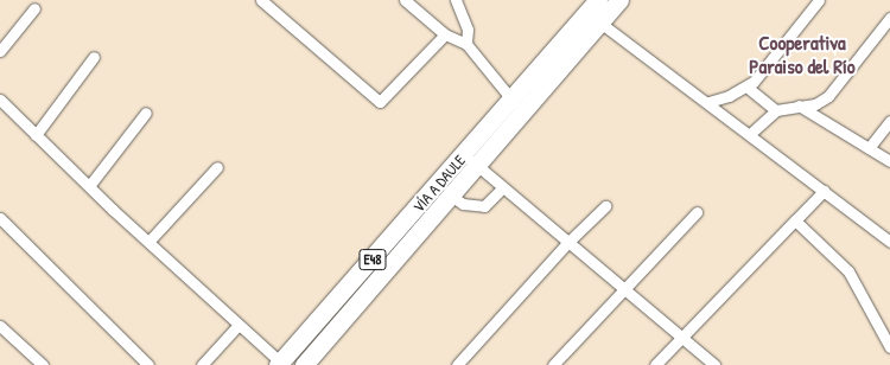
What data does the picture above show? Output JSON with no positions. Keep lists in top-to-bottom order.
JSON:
{
  "streets": {
    "highway": ["VÍA A DAULE", "E48"]
  },
  "districts": ["Cooperativa Paraiso del Río"]
}
